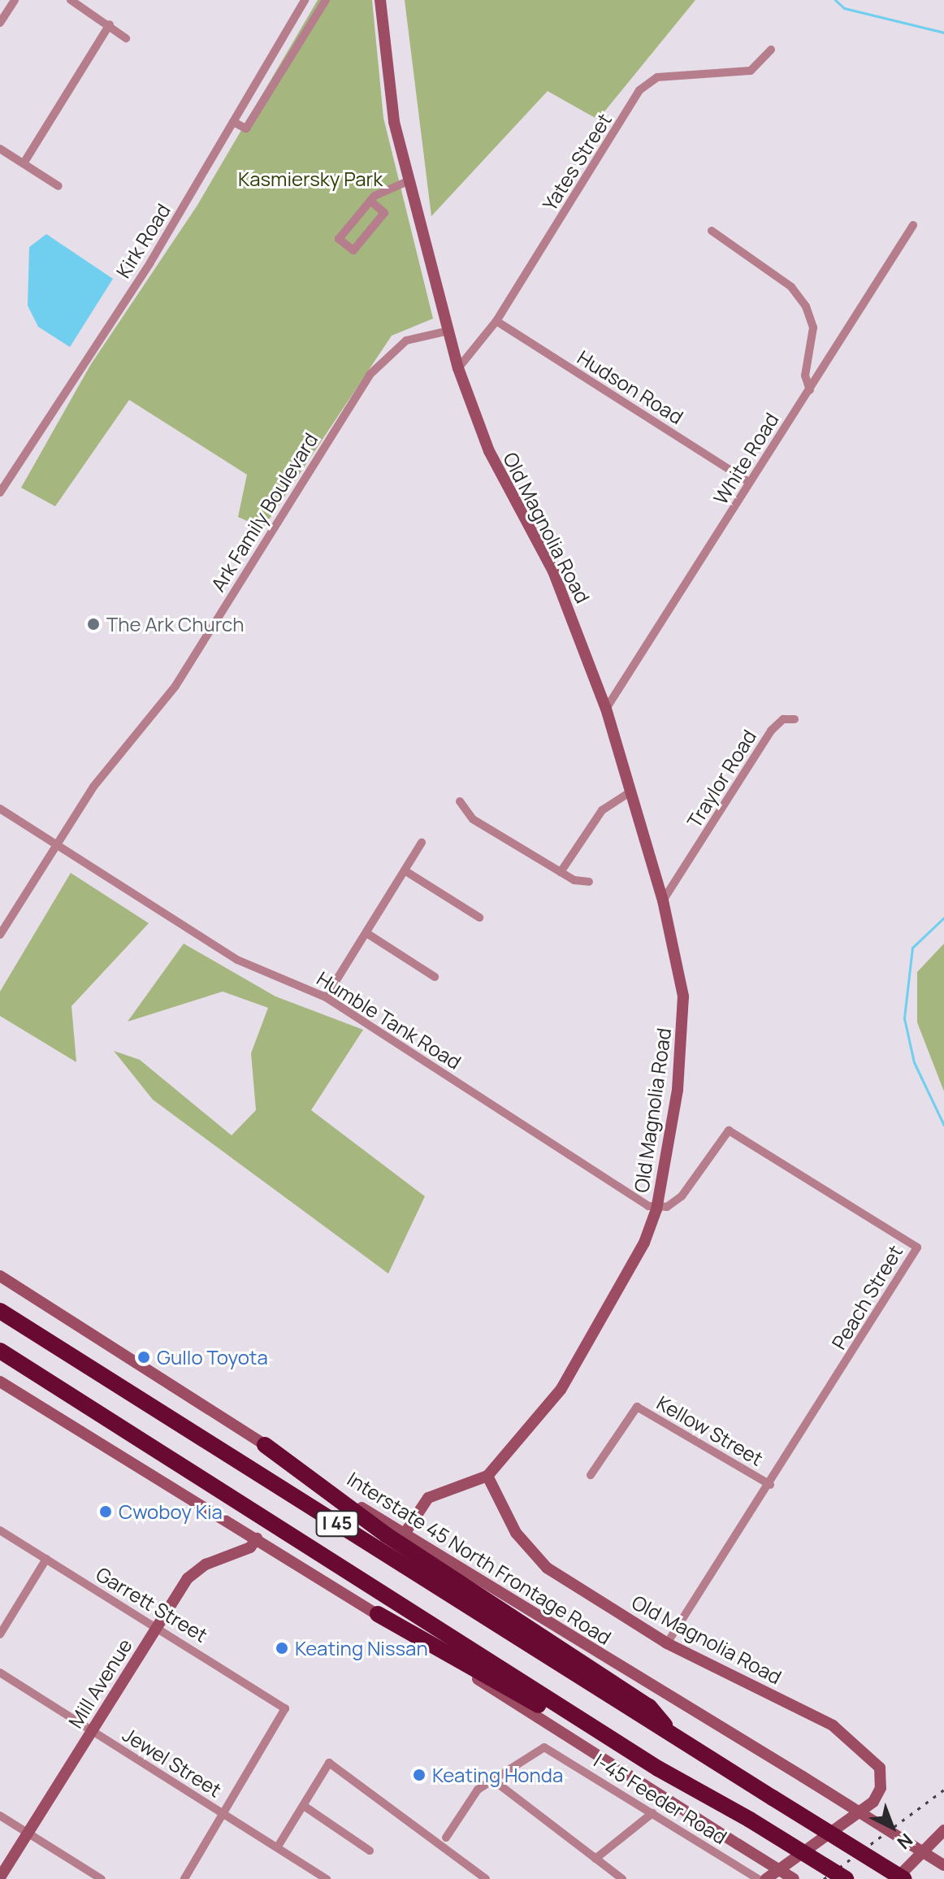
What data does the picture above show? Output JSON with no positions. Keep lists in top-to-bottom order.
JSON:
{
  "streets": {
    "highway": ["I 45"],
    "street": [
      "Yates Street",
      "Kirk Road",
      "Hudson Road",
      "White Road",
      "Ark Family Boulevard",
      "Old Magnolia Road",
      "Traylor Road",
      "Humble Tank Road",
      "Peach Street",
      "Kellow Street",
      "Interstate 45 North Frontage Road",
      "Garrett Street",
      "Mill Avenue",
      "Jewel Street",
      "I-45 Feeder Road"
    ]
  },
  "crossings": [
    ["Yates Street", "Hudson Road"],
    ["Yates Street", "Old Magnolia Road"],
    ["Hudson Road", "White Road"],
    ["White Road", "Old Magnolia Road"],
    ["Ark Family Boulevard", "Old Magnolia Road"],
    ["Ark Family Boulevard", "Humble Tank Road"],
    ["Old Magnolia Road", "Traylor Road"],
    ["Old Magnolia Road", "Humble Tank Road"],
    ["Old Magnolia Road", "Peach Street"],
    ["Humble Tank Road", "Peach Street"],
    ["Peach Street", "Kellow Street"],
    ["Garrett Street", "Mill Avenue"],
    ["Garrett Street", "Jewel Street"],
    ["Mill Avenue", "Jewel Street"]
  ],
  "parks": ["Kasmiersky Park"],
  "places": [
    "The Ark Church",
    "Gullo Toyota",
    "Cwoboy Kia",
    "Keating Nissan",
    "Keating Honda"
  ],
  "north": "bottom right"
}
